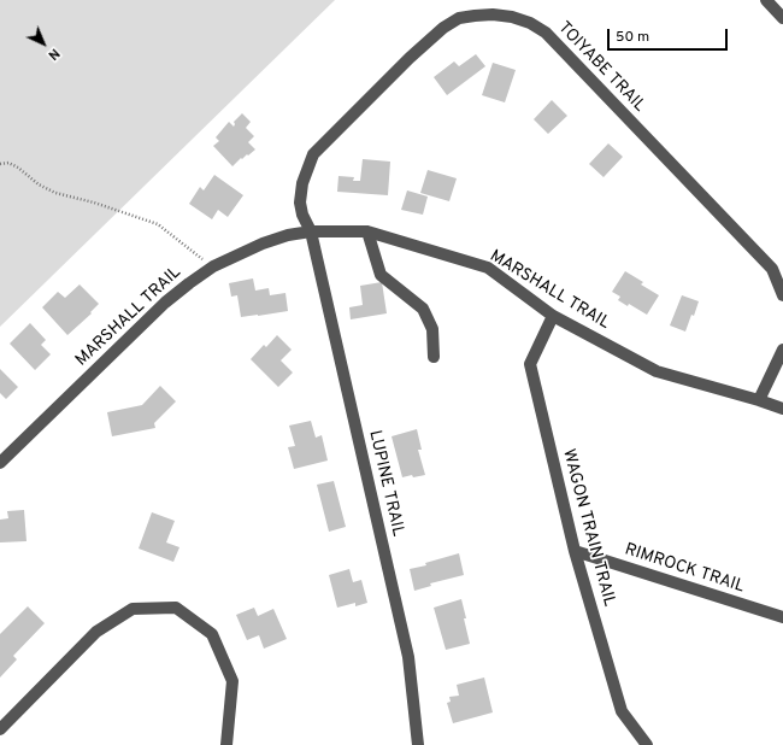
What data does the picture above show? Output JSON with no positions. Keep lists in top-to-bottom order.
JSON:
{
  "streets": {
    "street": [
      "TOIYABE TRAIL",
      "MARSHALL TRAIL",
      "LUPINE TRAIL",
      "WAGON TRAIN TRAIL",
      "RIMROCK TRAIL"
    ]
  },
  "crossings": [
    ["TOIYABE TRAIL", "MARSHALL TRAIL"],
    ["TOIYABE TRAIL", "LUPINE TRAIL"],
    ["MARSHALL TRAIL", "LUPINE TRAIL"],
    ["MARSHALL TRAIL", "WAGON TRAIN TRAIL"],
    ["WAGON TRAIN TRAIL", "RIMROCK TRAIL"]
  ],
  "scale_bar": "50 m",
  "north": "bottom right"
}
